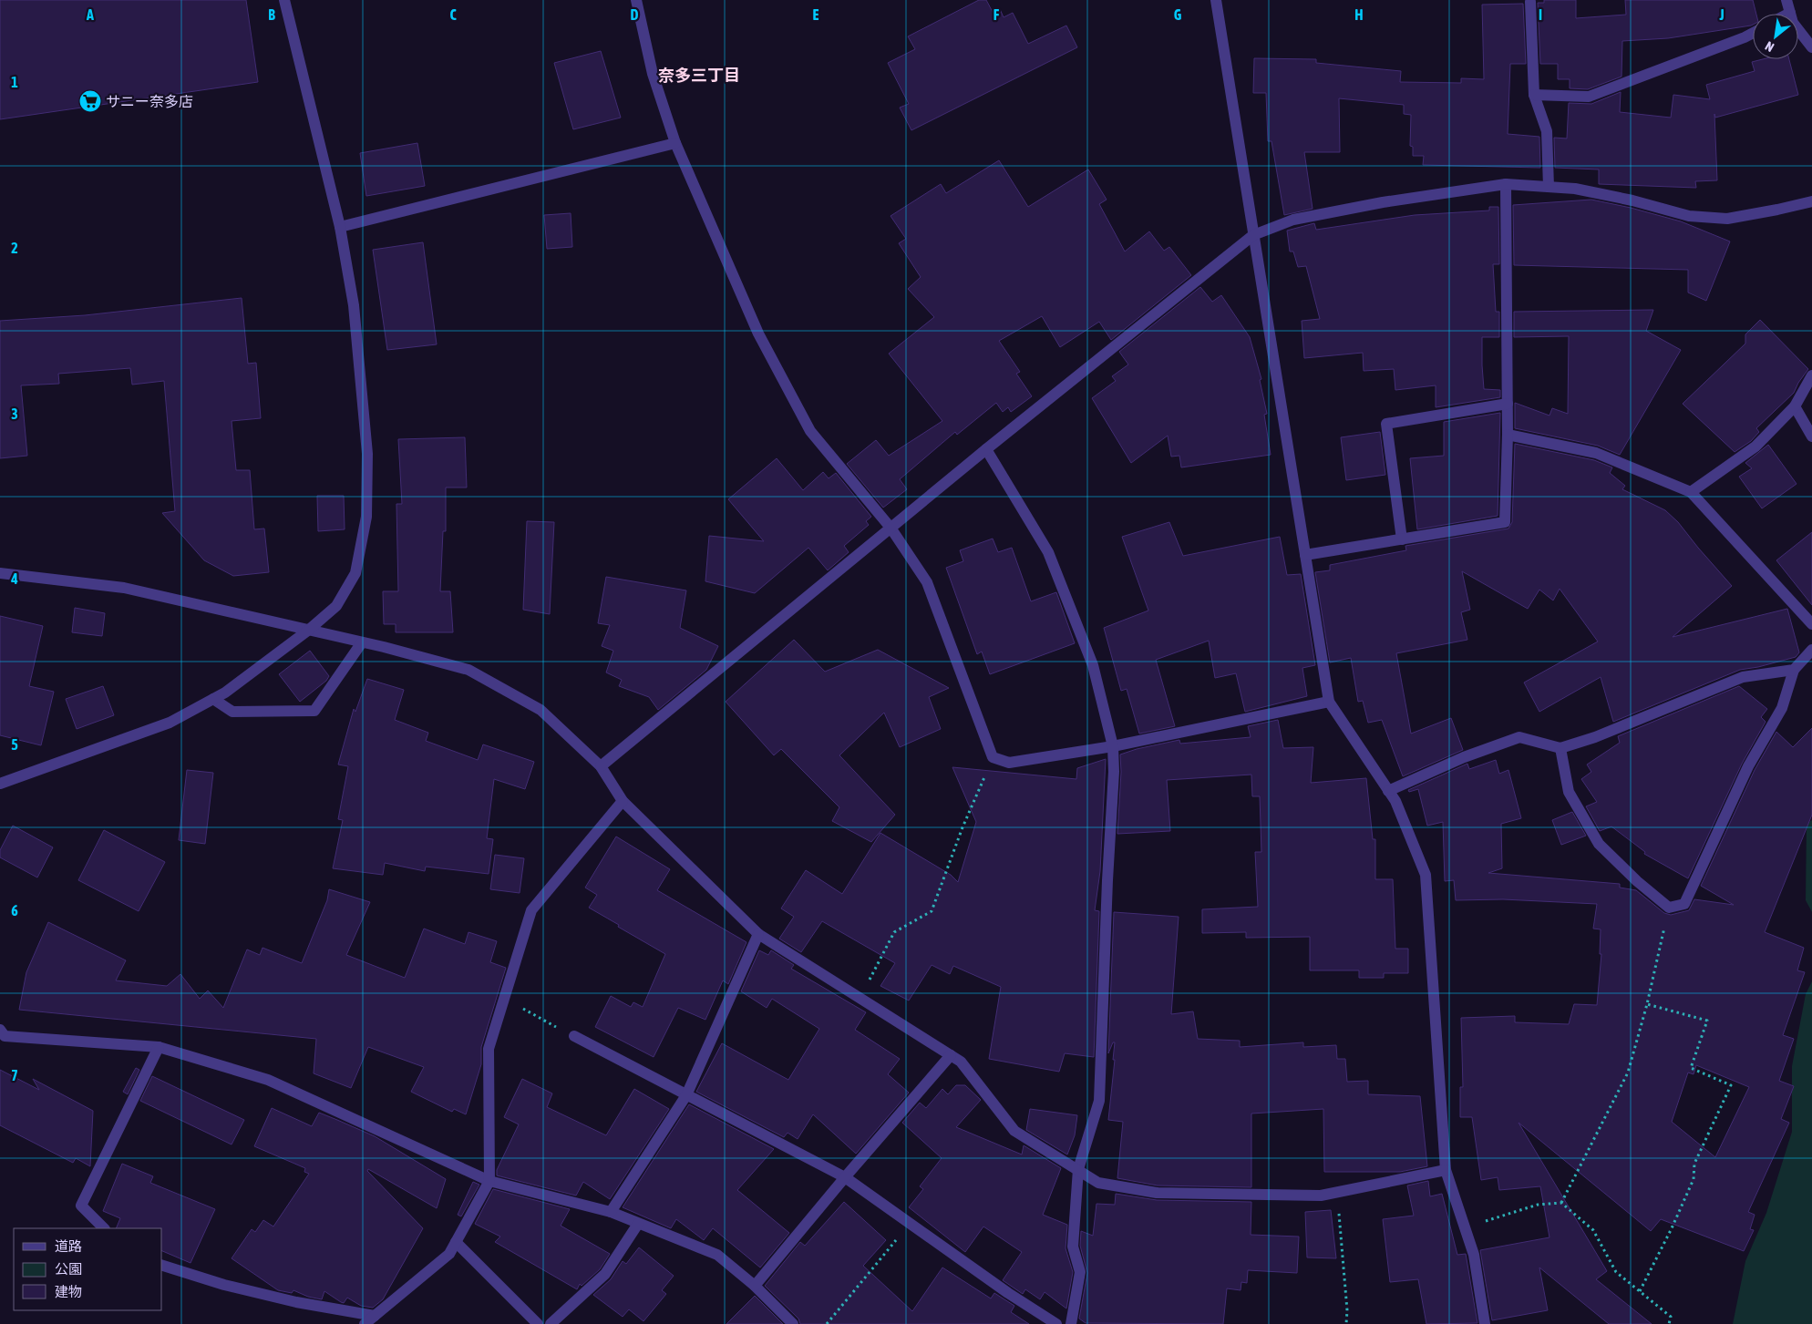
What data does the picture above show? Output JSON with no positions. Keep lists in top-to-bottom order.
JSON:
{
  "districts": ["奈多三丁目"],
  "places": {
    "supermarket": ["サニー奈多店"]
  },
  "legend": ["道路", "公園", "建物"],
  "north": "bottom left",
  "grid": {
    "columns": [
      "A",
      "B",
      "C",
      "D",
      "E",
      "F",
      "G",
      "H",
      "I",
      "J"
    ],
    "rows": [
      "1",
      "2",
      "3",
      "4",
      "5",
      "6",
      "7"
    ]
  }
}
